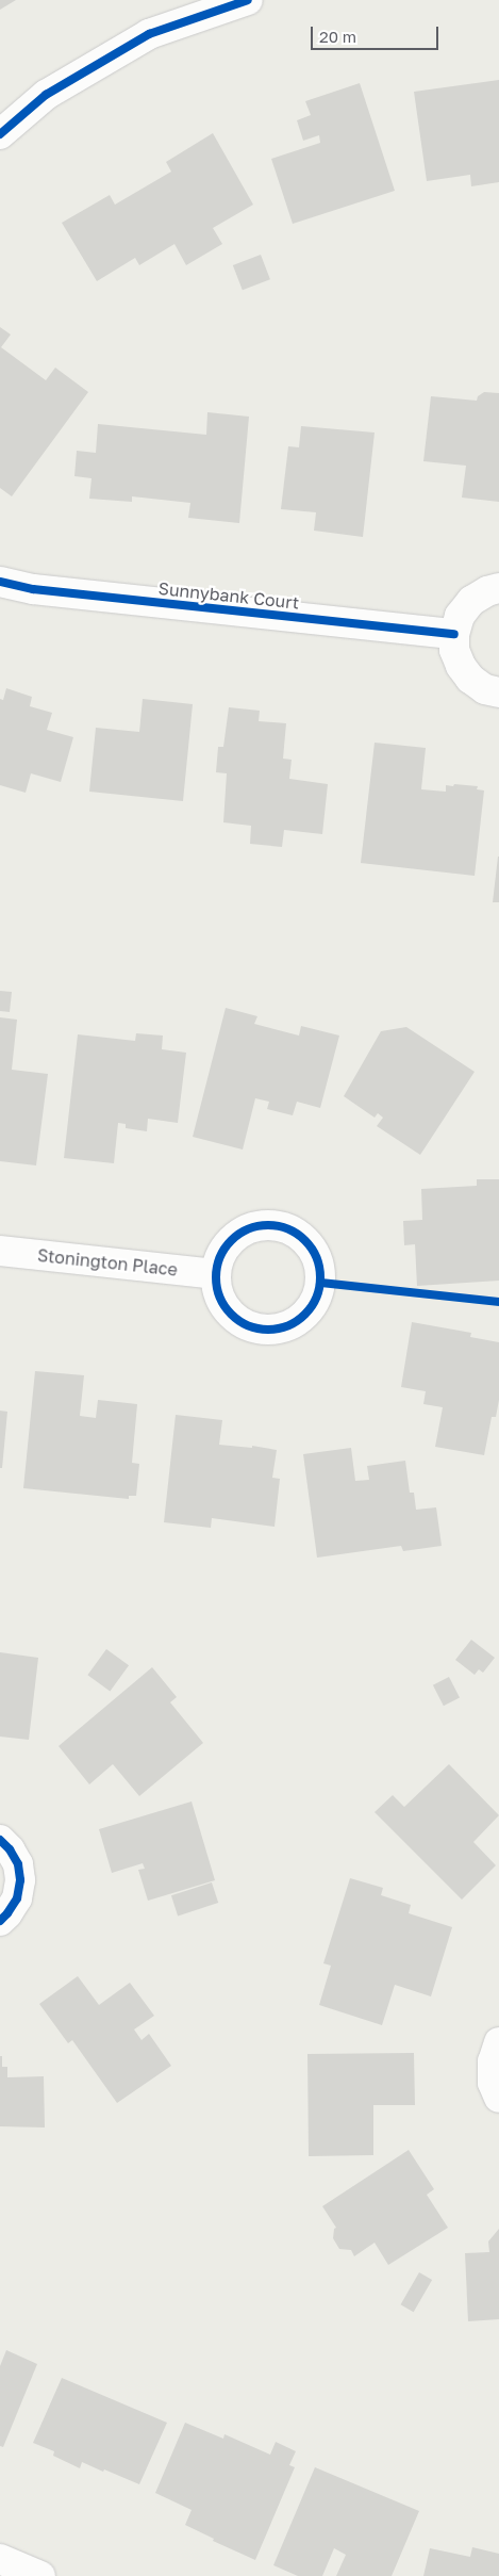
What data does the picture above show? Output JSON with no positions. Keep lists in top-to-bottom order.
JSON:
{
  "streets": {
    "street": ["Sunnybank Court", "Stonington Place"]
  },
  "scale_bar": "20 m"
}
